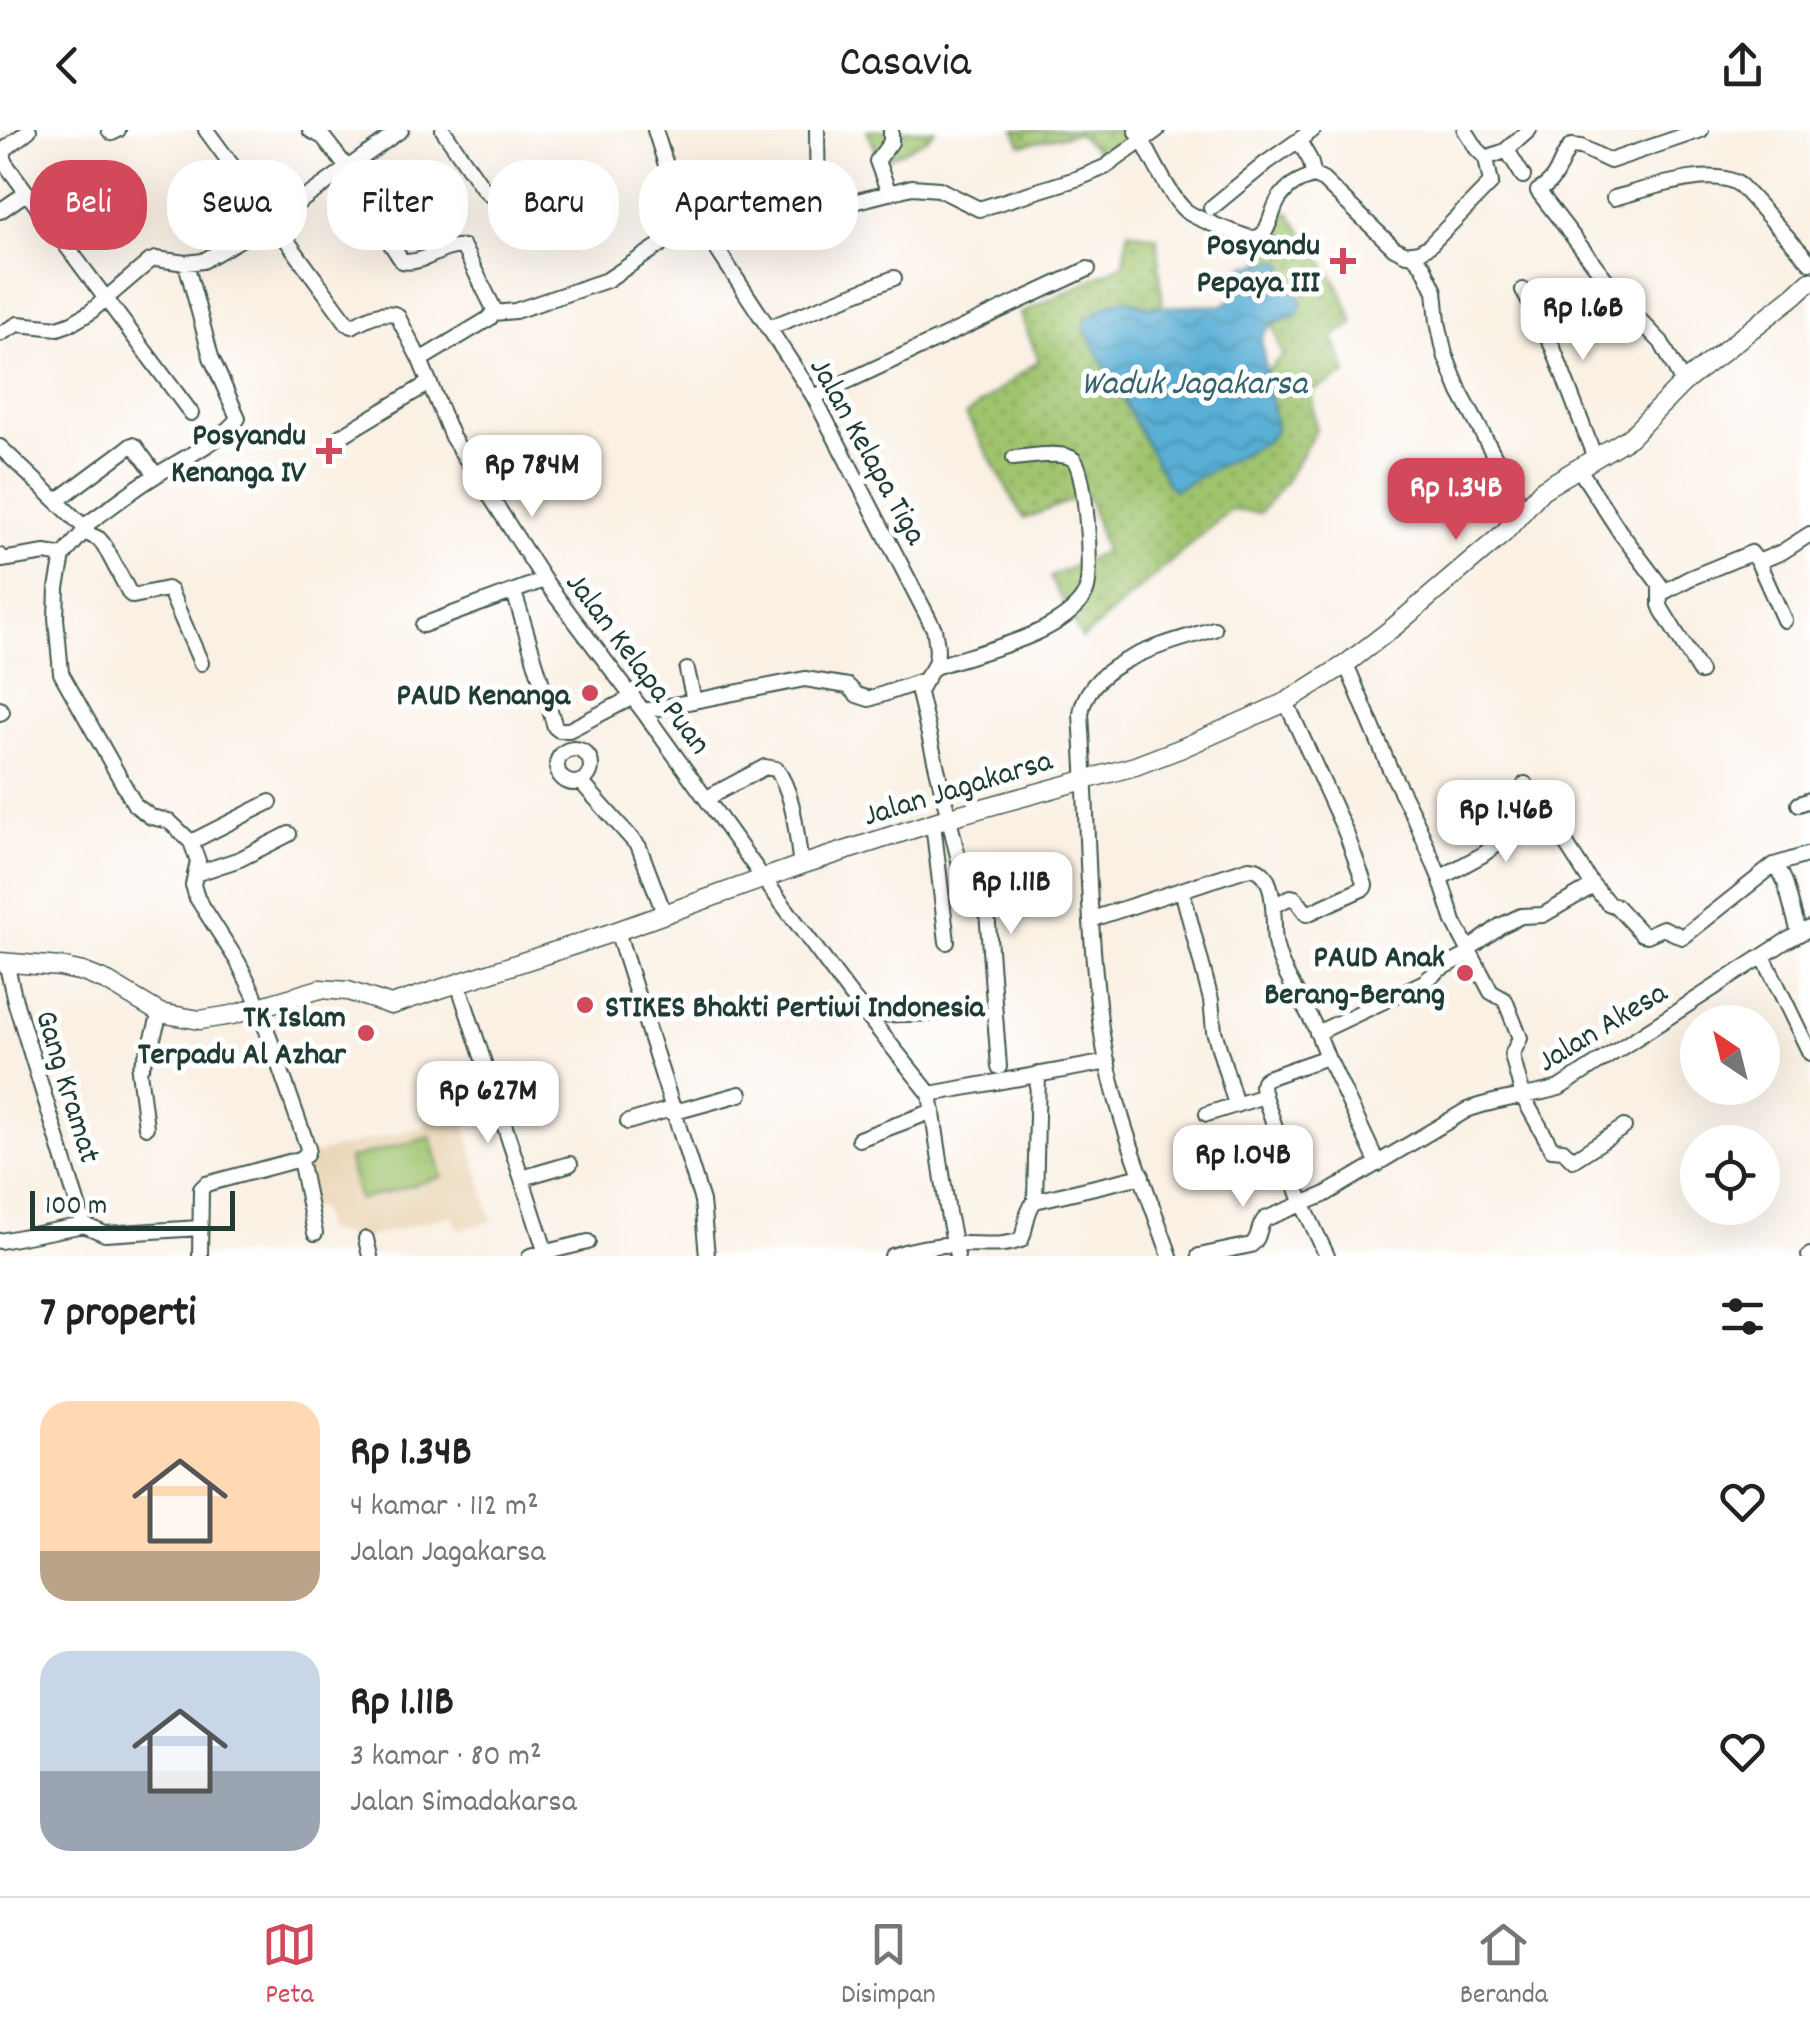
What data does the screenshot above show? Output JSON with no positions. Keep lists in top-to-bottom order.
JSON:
{
  "streets": {
    "main road": ["Jalan Jagakarsa"],
    "street": [
      "Jalan Kelapa Tiga",
      "Jalan Kelapa Puan",
      "Jalan Akesa",
      "Gang Kramat"
    ]
  },
  "crossings": [
    ["Jalan Kelapa Puan", "Jalan Jagakarsa"],
    ["Jalan Jagakarsa", "Gang Kramat"]
  ],
  "water": ["Waduk Jagakarsa"],
  "places": {
    "health": ["Posyandu Pepaya III", "Posyandu Kenanga IV"],
    "other": [
      "PAUD Kenanga",
      "PAUD Anak Berang-Berang",
      "STIKES Bhakti Pertiwi Indonesia",
      "TK Islam Terpadu Al Azhar"
    ]
  },
  "scale_bar": "100 m",
  "north": "top left",
  "page": {
    "header": "Casavia",
    "chip": [
      "Beli",
      "Sewa",
      "Filter",
      "Baru",
      "Apartemen"
    ],
    "price": [
      "Rp 1.6B",
      "Rp 784M",
      "Rp 1.34B",
      "Rp 1.46B",
      "Rp 1.11B",
      "Rp 627M",
      "Rp 1.04B"
    ],
    "scale": "100 m",
    "heading": "7 properti",
    "list": [
      {
        "name": "Rp 1.34B",
        "note": "4 kamar · 112 m² · Jalan Jagakarsa"
      },
      {
        "name": "Rp 1.11B",
        "note": "3 kamar · 80 m² · Jalan Simadakarsa"
      }
    ],
    "tabs": ["Peta", "Disimpan", "Beranda"]
  }
}
